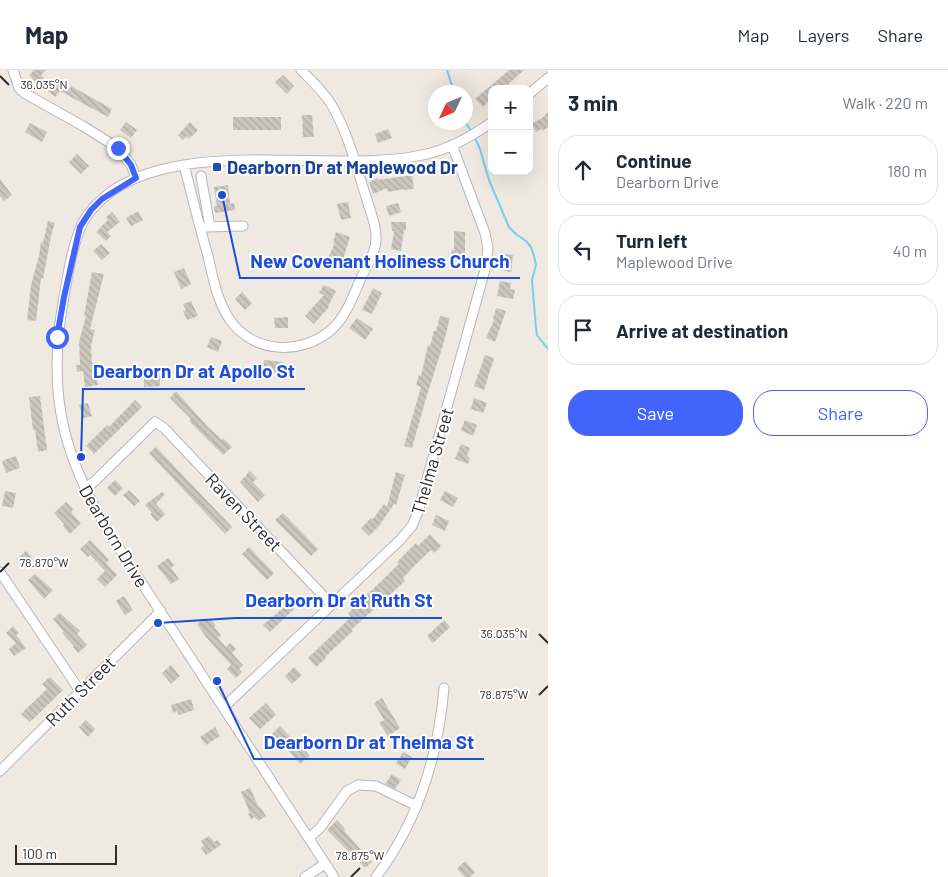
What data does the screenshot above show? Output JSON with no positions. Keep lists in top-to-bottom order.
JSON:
{
  "streets": {
    "street": [
      "Thelma Street",
      "Raven Street",
      "Dearborn Drive",
      "Ruth Street"
    ]
  },
  "crossings": [
    ["Thelma Street", "Raven Street"],
    ["Thelma Street", "Dearborn Drive"],
    ["Raven Street", "Dearborn Drive"],
    ["Dearborn Drive", "Ruth Street"]
  ],
  "places": {
    "transit": ["Dearborn Dr at Maplewood Dr"],
    "other": [
      "New Covenant Holiness Church",
      "Dearborn Dr at Apollo St",
      "Dearborn Dr at Ruth St",
      "Dearborn Dr at Thelma St"
    ]
  },
  "scale_bar": "100 m",
  "north": "bottom left",
  "page": {
    "header": "Map",
    "nav": ["Map", "Layers", "Share"],
    "heading": ["3 min", "Walk · 220 m"],
    "map_buttons": ["+", "−"],
    "list": [
      ["Continue", "Dearborn Drive", "180 m"],
      ["Turn left", "Maplewood Drive", "40 m"],
      "Arrive at destination"
    ],
    "buttons": ["Save", "Share"],
    "scale": "100 m"
  },
  "coordinates": ["36.035°N", "78.870°W", "78.875°W"]
}
